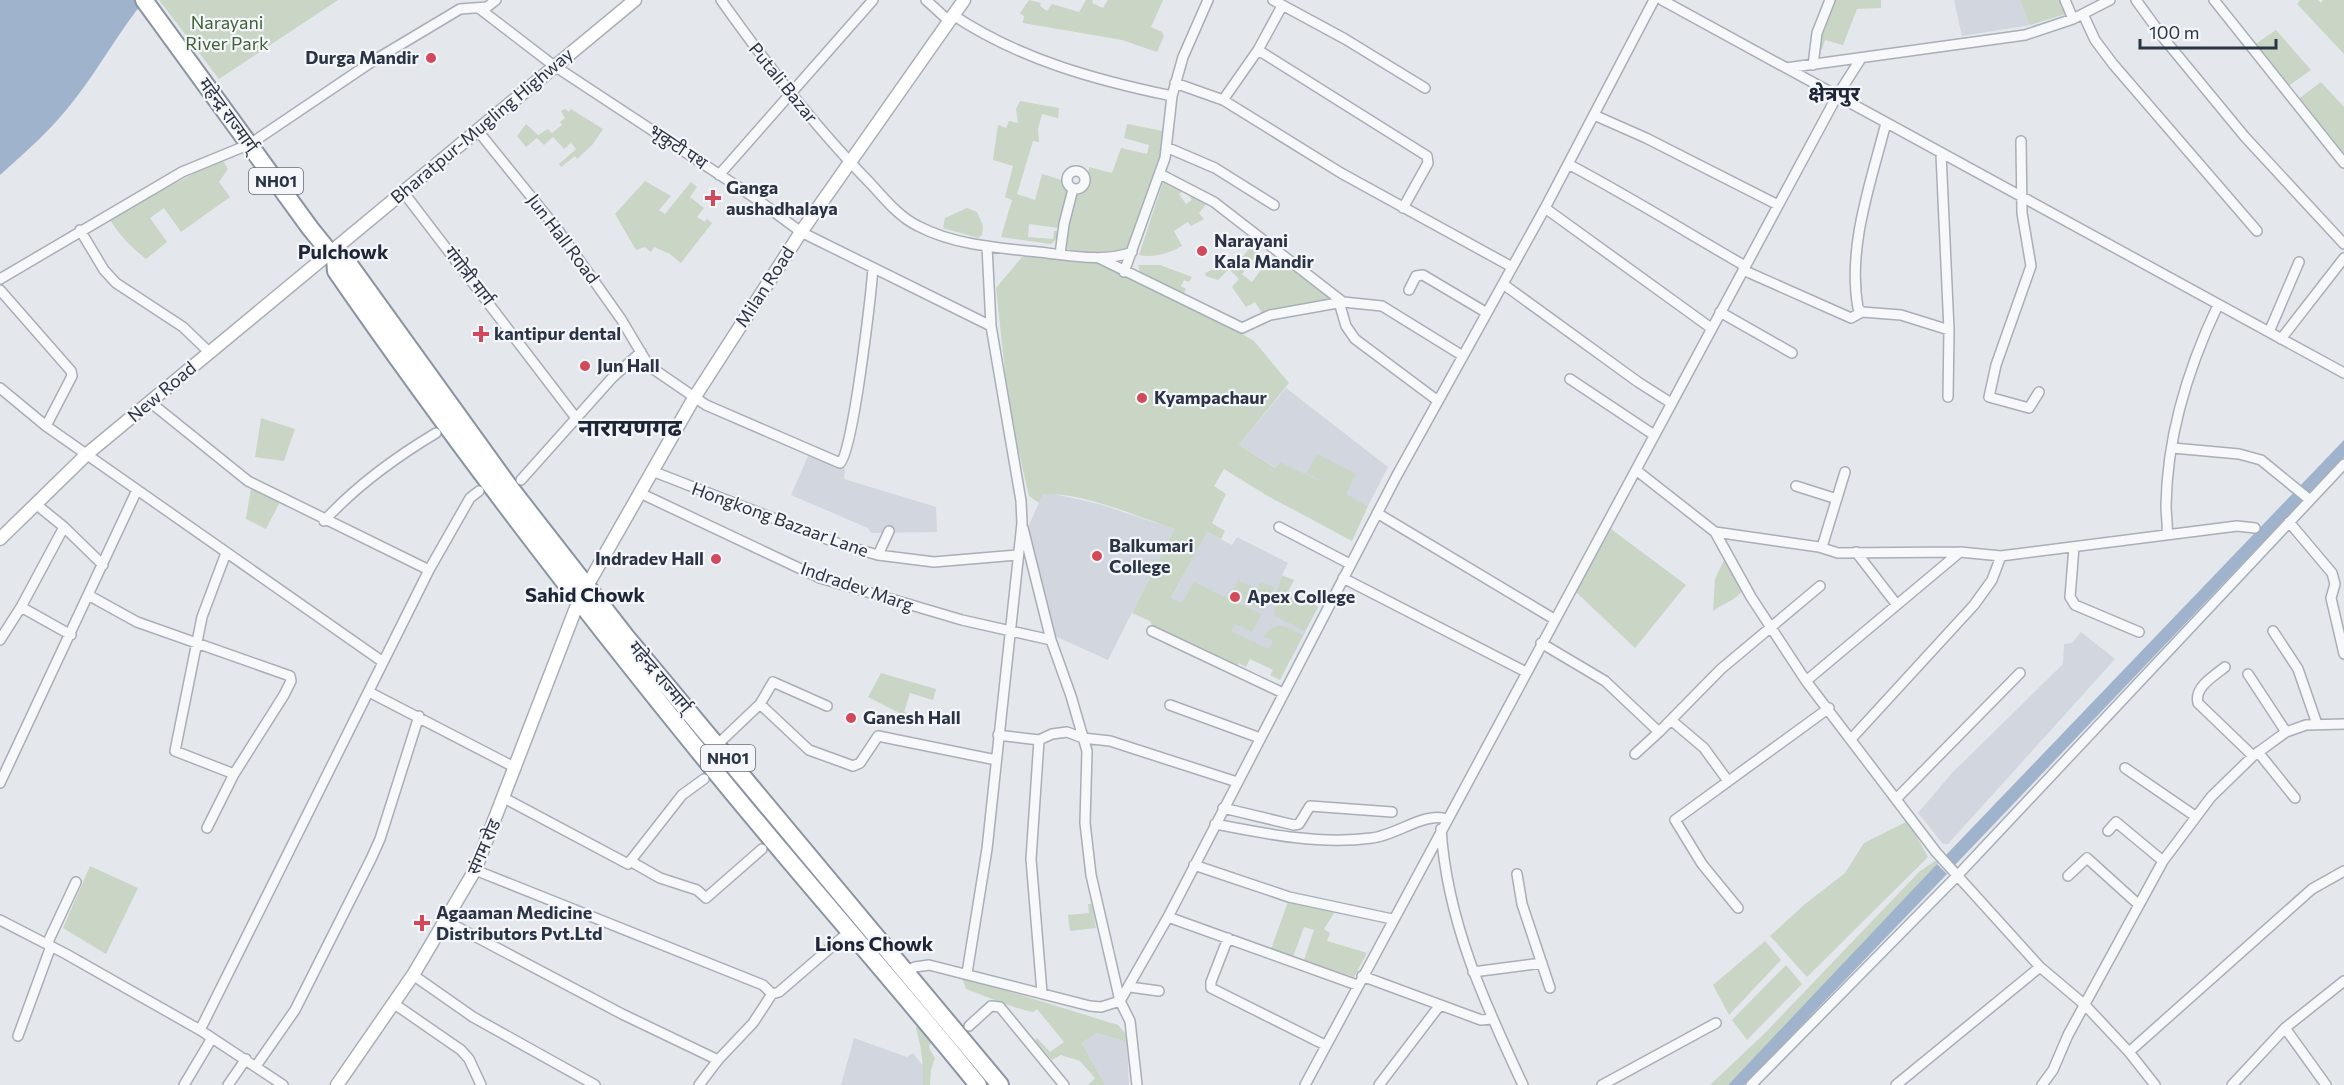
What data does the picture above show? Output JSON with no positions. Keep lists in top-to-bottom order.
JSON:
{
  "streets": {
    "highway": ["महेन्द्र राज्मार्ग्", "NH01"],
    "street": [
      "Putali Bazar",
      "Bharatpur-Mugling Highway",
      "भृकुटी पथ",
      "Jun Hall Road",
      "गंगोत्री मार्ग",
      "Milan Road",
      "New Road",
      "Hongkong Bazaar Lane",
      "Indradev Marg",
      "संगम रोड"
    ]
  },
  "crossings": [
    ["Putali Bazar", "Milan Road"],
    ["महेन्द्र राज्मार्ग्", "Bharatpur-Mugling Highway"],
    ["महेन्द्र राज्मार्ग्", "Milan Road"],
    ["महेन्द्र राज्मार्ग्", "New Road"],
    ["महेन्द्र राज्मार्ग्", "संगम रोड"],
    ["Bharatpur-Mugling Highway", "भृकुटी पथ"],
    ["Bharatpur-Mugling Highway", "Jun Hall Road"],
    ["Bharatpur-Mugling Highway", "गंगोत्री मार्ग"],
    ["Bharatpur-Mugling Highway", "New Road"],
    ["भृकुटी पथ", "Jun Hall Road"],
    ["भृकुटी पथ", "Milan Road"],
    ["Jun Hall Road", "Milan Road"],
    ["Milan Road", "Hongkong Bazaar Lane"],
    ["Milan Road", "Indradev Marg"],
    ["Milan Road", "संगम रोड"]
  ],
  "districts": [
    "क्षेत्रपुर",
    "Pulchowk",
    "नारायणगढ",
    "Sahid Chowk",
    "Lions Chowk"
  ],
  "parks": ["Narayani River Park"],
  "places": {
    "other": [
      "Durga Mandir",
      "Narayani Kala Mandir",
      "Jun Hall",
      "Kyampachaur",
      "Balkumari College",
      "Indradev Hall",
      "Apex College",
      "Ganesh Hall"
    ],
    "health": ["Ganga aushadhalaya", "kantipur dental", "Agaaman Medicine Distributors Pvt.Ltd"]
  },
  "scale_bar": "100 m"
}
